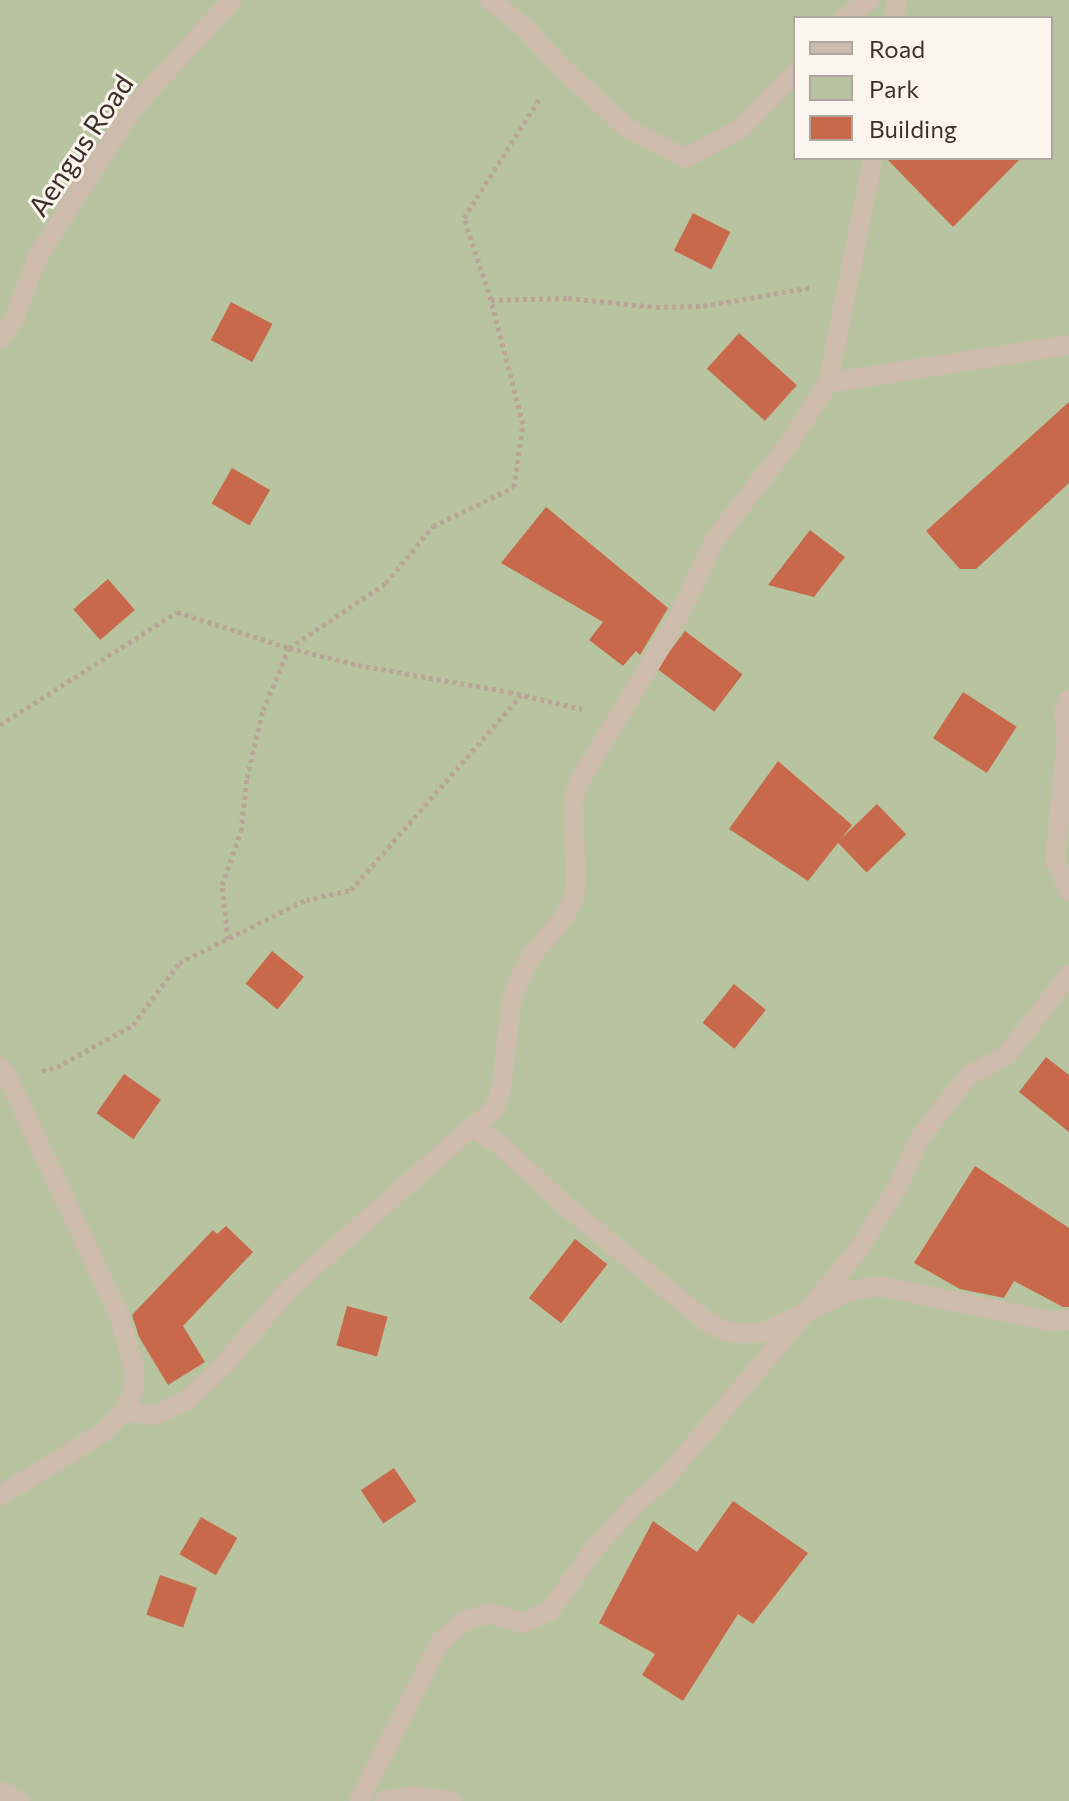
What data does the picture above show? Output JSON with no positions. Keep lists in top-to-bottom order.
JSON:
{
  "streets": {
    "street": ["Aengus Road"]
  },
  "legend": ["Road", "Park", "Building"]
}
